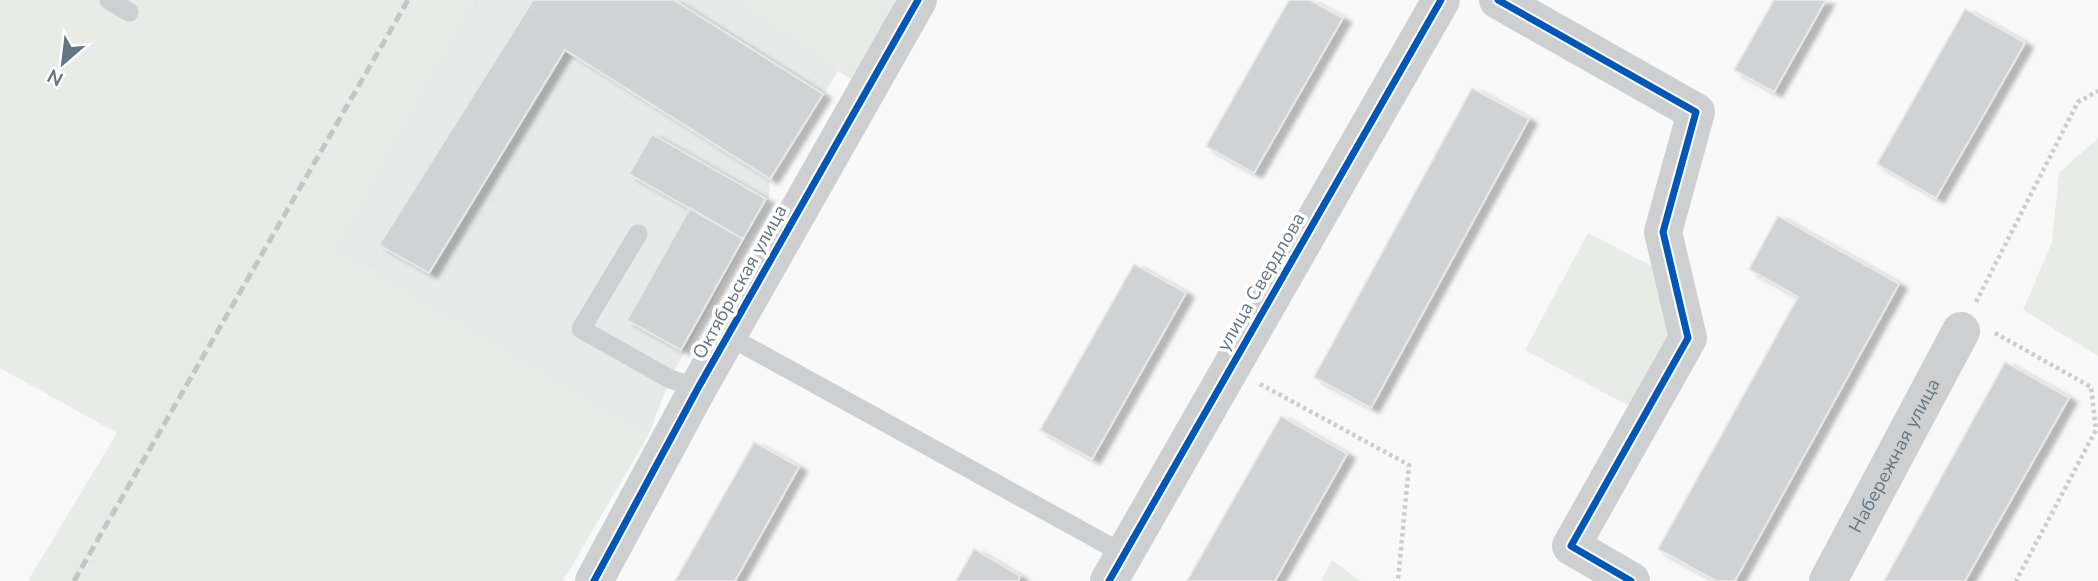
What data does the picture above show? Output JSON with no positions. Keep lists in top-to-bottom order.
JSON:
{
  "streets": {
    "street": ["Октябрьская улица", "улица Свердлова", "Набережная улица"]
  },
  "north": "bottom left"
}
